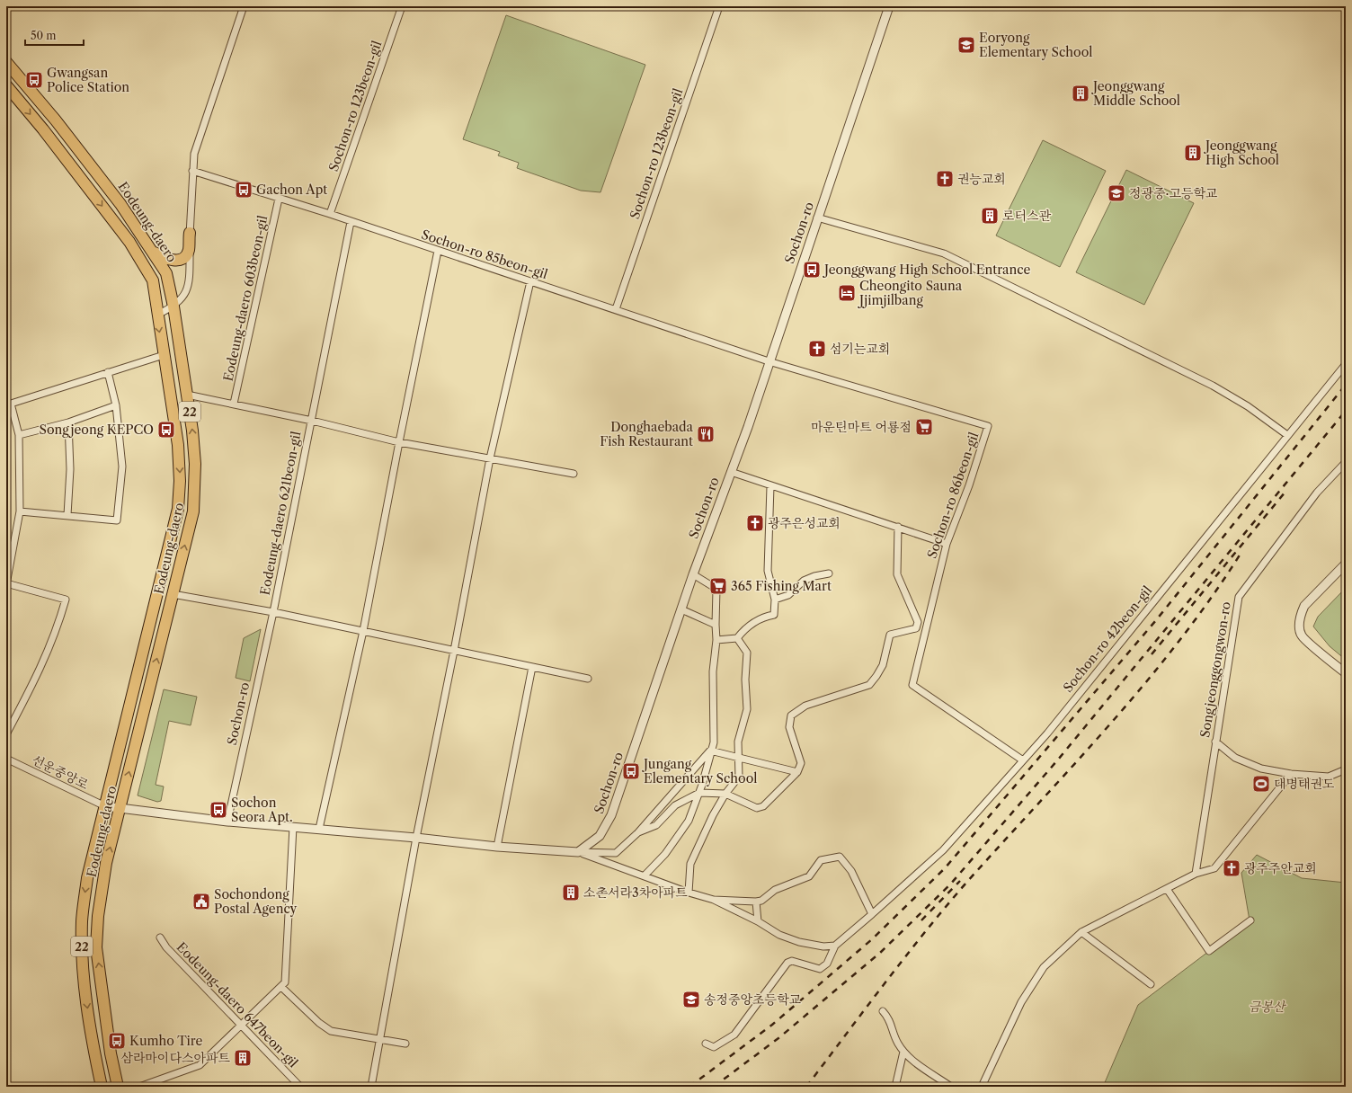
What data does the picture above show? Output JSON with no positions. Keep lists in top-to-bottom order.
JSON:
{
  "streets": {
    "main road": ["Eodeung-daero", "22"],
    "street": [
      "Sochon-ro 123beon-gil",
      "Sochon-ro",
      "Sochon-ro 85beon-gil",
      "Eodeung-daero 603beon-gil",
      "Sochon-ro 86beon-gil",
      "Eodeung-daero 621beon-gil",
      "Sochon-ro 42beon-gil",
      "Songjeonggongwon-ro",
      "선운중앙로",
      "Eodeung-daero 647beon-gil"
    ]
  },
  "crossings": [
    ["Sochon-ro 123beon-gil", "Sochon-ro 85beon-gil"],
    ["Eodeung-daero", "Eodeung-daero 621beon-gil"],
    ["Eodeung-daero", "선운중앙로"],
    ["Sochon-ro", "Sochon-ro 85beon-gil"],
    ["Sochon-ro", "Sochon-ro 86beon-gil"],
    ["Sochon-ro", "Eodeung-daero 621beon-gil"],
    ["Sochon-ro 85beon-gil", "Eodeung-daero 603beon-gil"],
    ["Sochon-ro 85beon-gil", "Sochon-ro 86beon-gil"],
    ["Sochon-ro 85beon-gil", "Eodeung-daero 621beon-gil"],
    ["Sochon-ro 86beon-gil", "Sochon-ro 42beon-gil"]
  ],
  "parks": ["금봉산"],
  "places": {
    "school or university": ["Eoryong Elementary School", "정광중·고등학교", "송정중앙초등학교"],
    "bus stop": [
      "Gwangsan Police Station",
      "Gachon Apt",
      "Jeonggwang High School Entrance",
      "Songjeong KEPCO",
      "Jungang Elementary School",
      "Sochon Seora Apt.",
      "Kumho Tire"
    ],
    "building": [
      "Jeonggwang Middle School",
      "Jeonggwang High School",
      "로터스관",
      "소촌서라3차아파트",
      "삼라마이다스아파트"
    ],
    "church": [
      "권능교회",
      "섬기는교회",
      "광주은성교회",
      "광주주안교회"
    ],
    "hotel": ["Cheongito Sauna Jjimjilbang"],
    "supermarket": ["마운틴마트 어룡점", "365 Fishing Mart"],
    "restaurant": ["Donghaebada Fish Restaurant"],
    "sports": ["대명태권도"],
    "public building": ["Sochondong Postal Agency"]
  },
  "scale_bar": "50 m"
}
